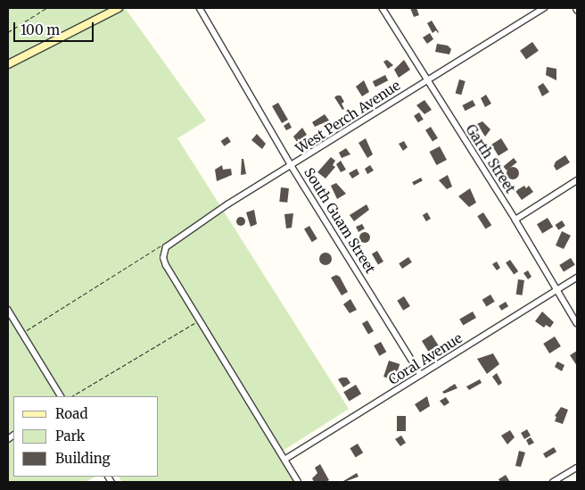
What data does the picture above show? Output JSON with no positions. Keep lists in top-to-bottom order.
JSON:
{
  "streets": {
    "street": [
      "West Perch Avenue",
      "Garth Street",
      "South Guam Street",
      "Coral Avenue"
    ]
  },
  "crossings": [
    ["West Perch Avenue", "Garth Street"],
    ["West Perch Avenue", "South Guam Street"],
    ["Garth Street", "Coral Avenue"],
    ["South Guam Street", "Coral Avenue"]
  ],
  "legend": ["Road", "Park", "Building"],
  "scale_bar": "100 m"
}
